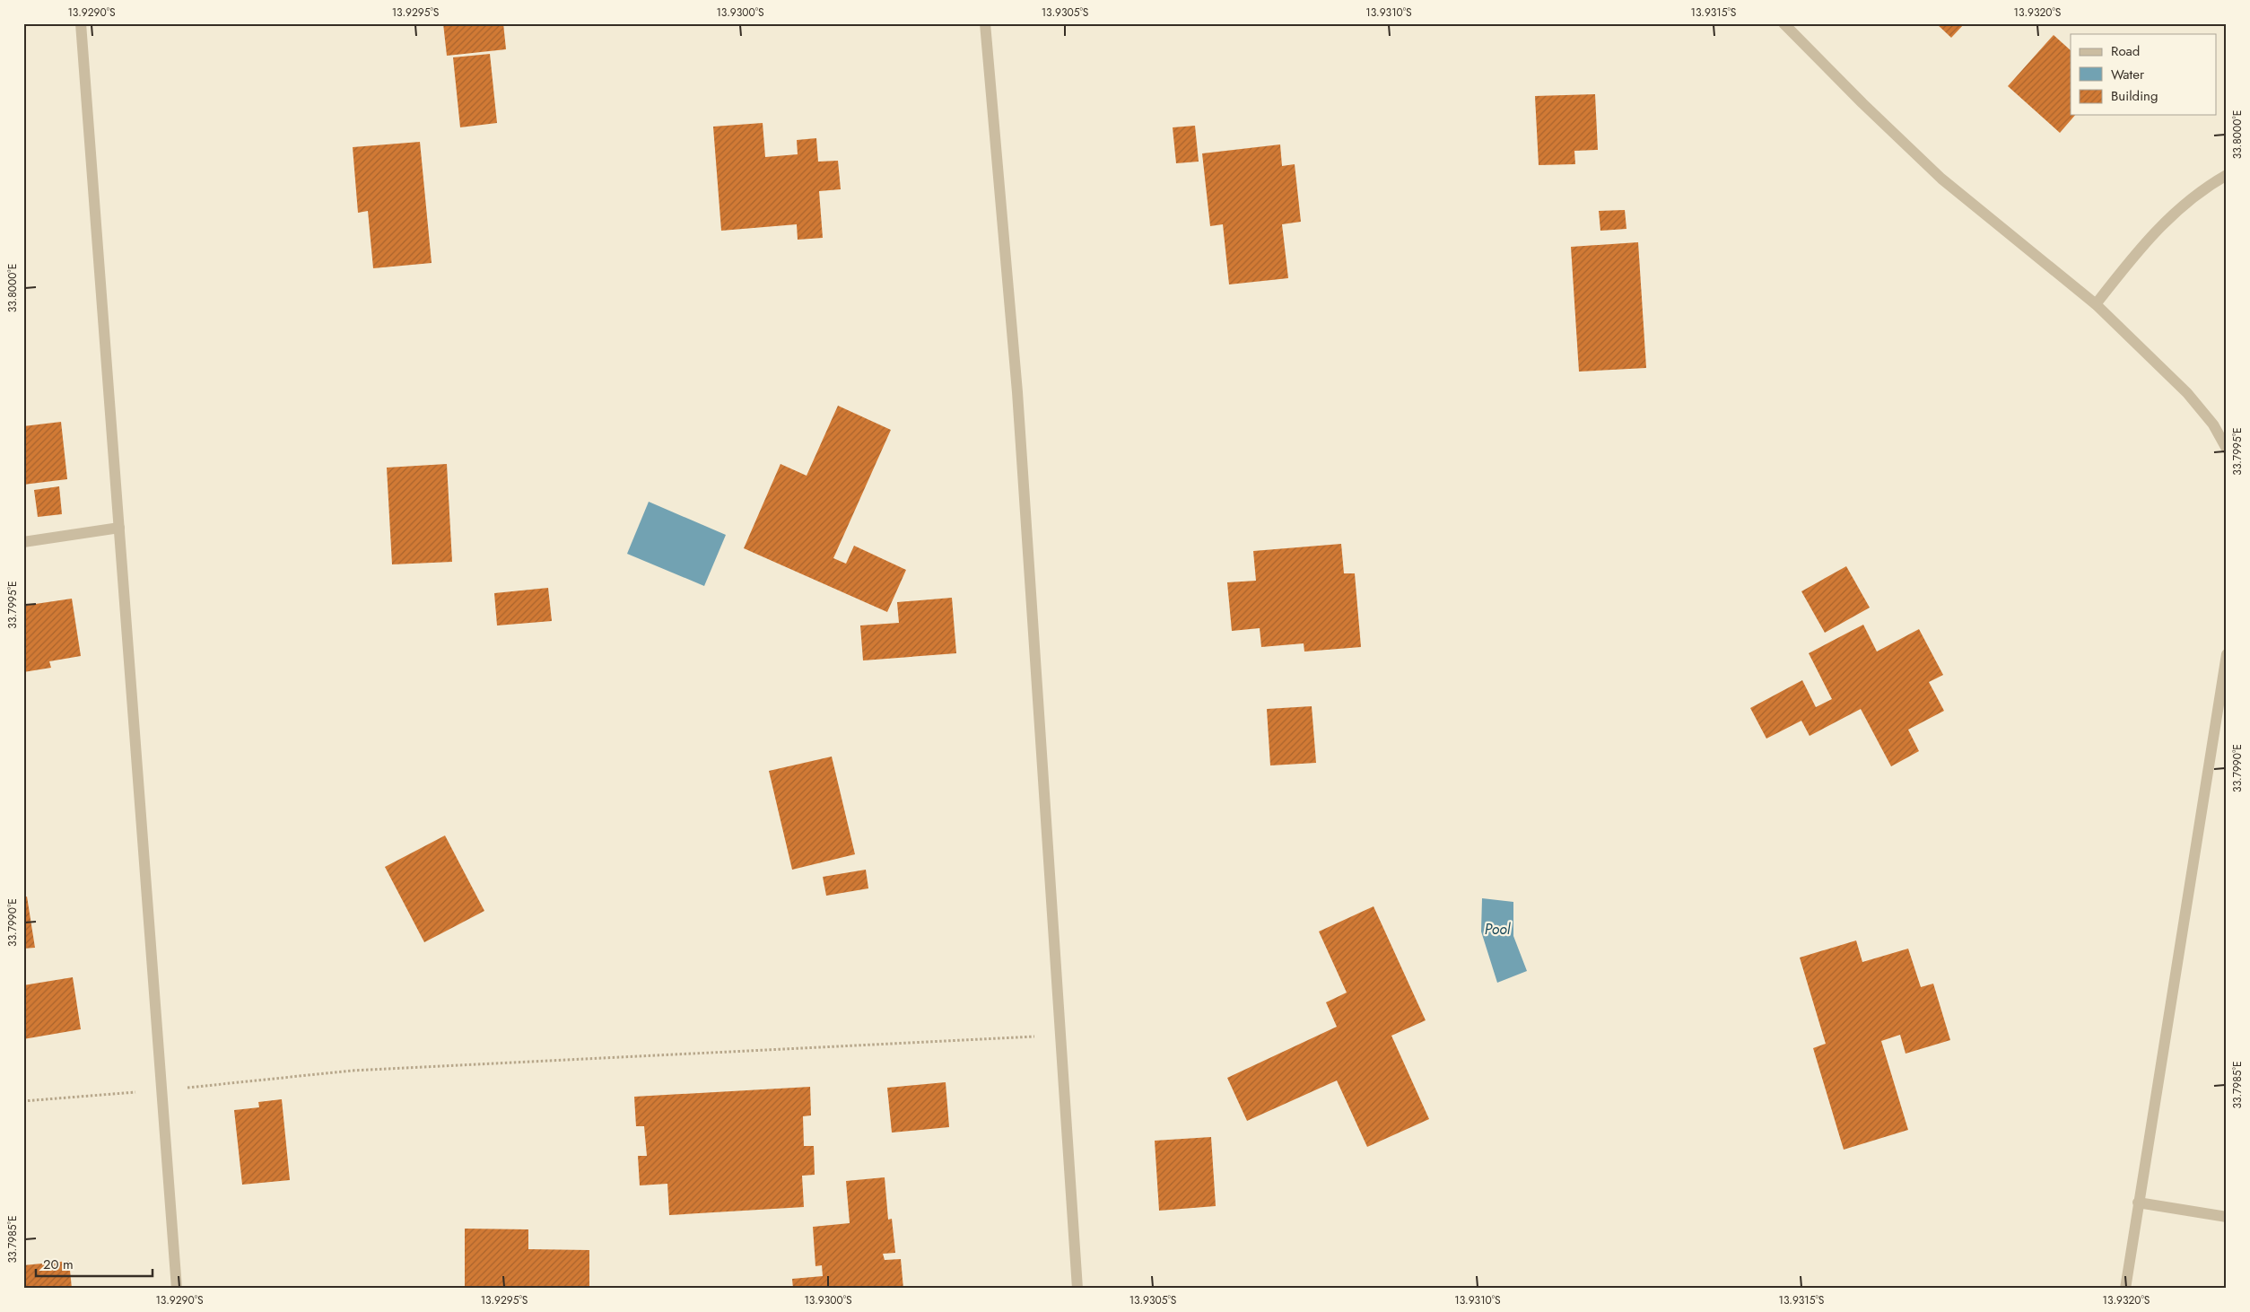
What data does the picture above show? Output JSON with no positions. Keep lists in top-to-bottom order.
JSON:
{
  "water": ["Pool"],
  "legend": ["Road", "Water", "Building"],
  "scale_bar": "20 m",
  "coordinates": [
    "13.9290°S",
    "13.9295°S",
    "13.9300°S",
    "13.9305°S",
    "13.9310°S",
    "13.9315°S",
    "13.9320°S",
    "33.8000°E",
    "33.7995°E",
    "33.7990°E",
    "33.7985°E"
  ]
}
